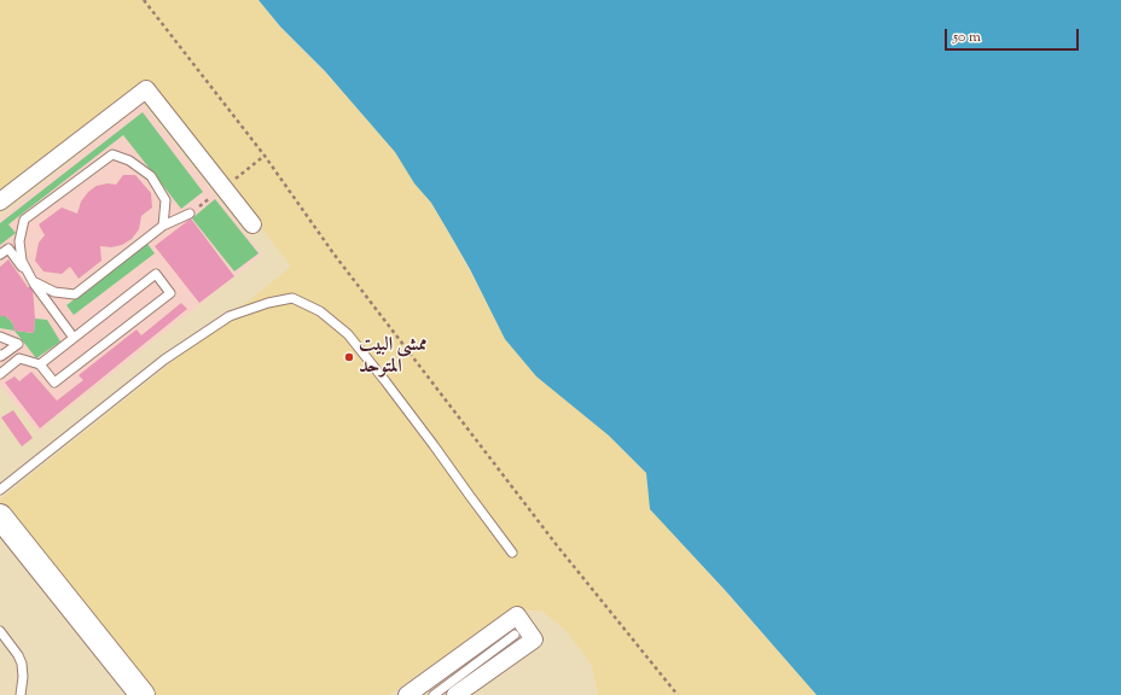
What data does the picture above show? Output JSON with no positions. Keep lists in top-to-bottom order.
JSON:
{
  "places": ["ممشى البيت المتوحد"],
  "scale_bar": "50 m"
}
